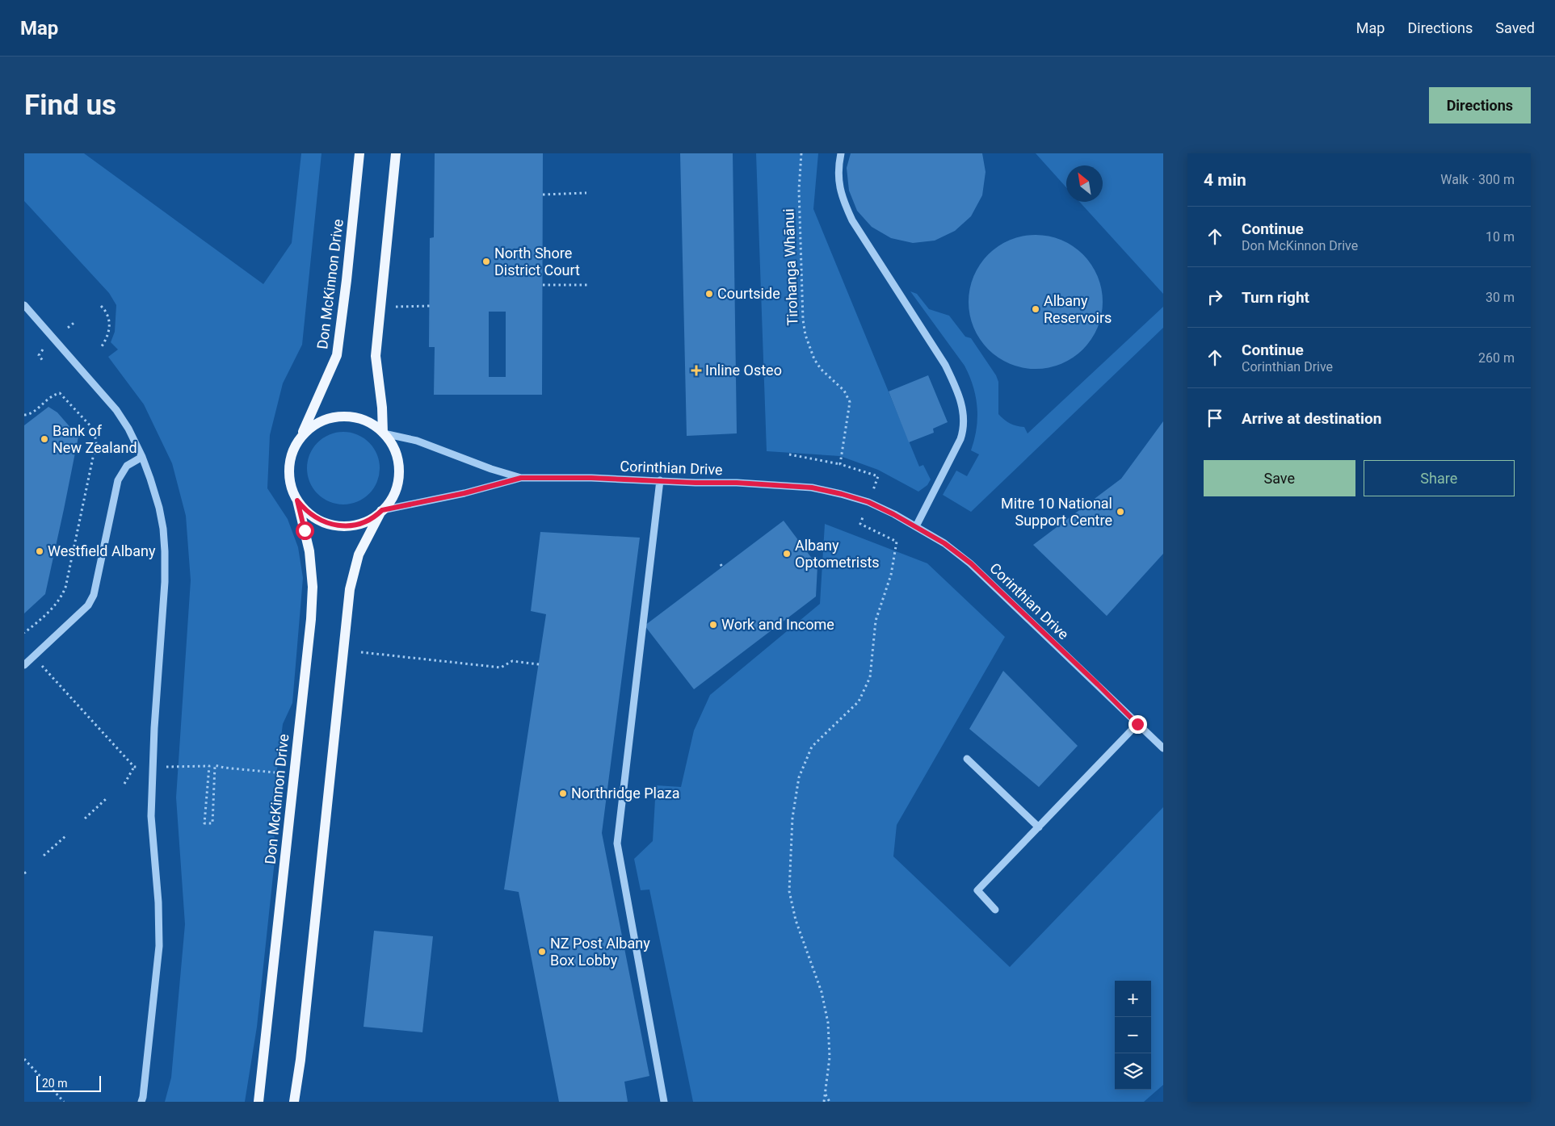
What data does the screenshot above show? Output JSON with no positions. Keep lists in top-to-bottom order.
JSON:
{
  "streets": {
    "main road": ["Don McKinnon Drive"],
    "street": ["Corinthian Drive"],
    "path": ["Tirohanga Whānui"]
  },
  "crossings": [
    ["Don McKinnon Drive", "Corinthian Drive"]
  ],
  "places": {
    "other": [
      "North Shore District Court",
      "Courtside",
      "Albany Reservoirs",
      "Bank of New Zealand",
      "Mitre 10 National Support Centre",
      "Westfield Albany",
      "Albany Optometrists",
      "Work and Income",
      "Northridge Plaza",
      "NZ Post Albany Box Lobby"
    ],
    "health": ["Inline Osteo"]
  },
  "scale_bar": "20 m",
  "north": "top left",
  "page": {
    "header": "Map",
    "nav": ["Map", "Directions", "Saved"],
    "buttons": [
      "Directions",
      ["Save", "Share"]
    ],
    "title": "Find us",
    "heading": ["4 min", "Walk · 300 m"],
    "list": [
      ["Continue", "Don McKinnon Drive", "10 m"],
      ["Turn right", "30 m"],
      ["Continue", "Corinthian Drive", "260 m"],
      "Arrive at destination"
    ],
    "map_buttons": ["+", "−"],
    "scale": "20 m"
  }
}
